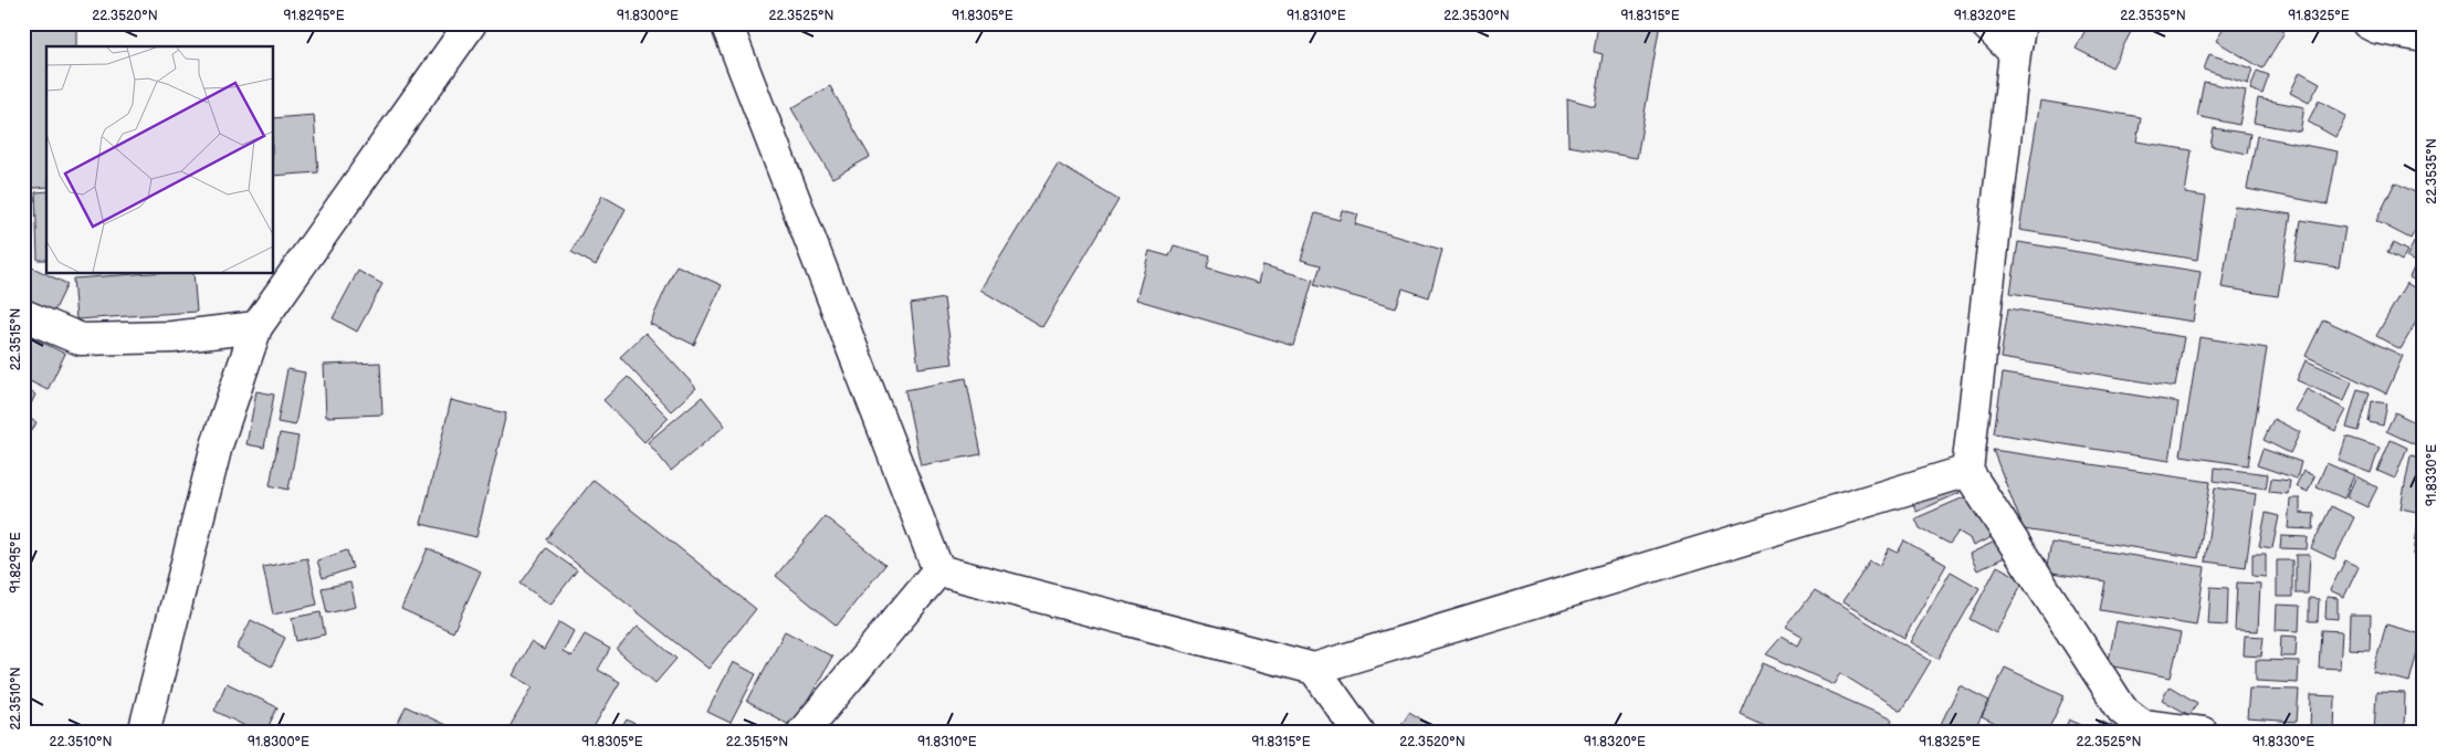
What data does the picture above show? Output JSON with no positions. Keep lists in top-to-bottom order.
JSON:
{
  "coordinates": [
    "22.3520°N",
    "91.8295°E",
    "91.8300°E",
    "22.3525°N",
    "91.8305°E",
    "91.8310°E",
    "22.3530°N",
    "91.8315°E",
    "91.8320°E",
    "22.3535°N",
    "91.8325°E",
    "22.3515°N",
    "91.8330°E",
    "22.3510°N"
  ]
}
